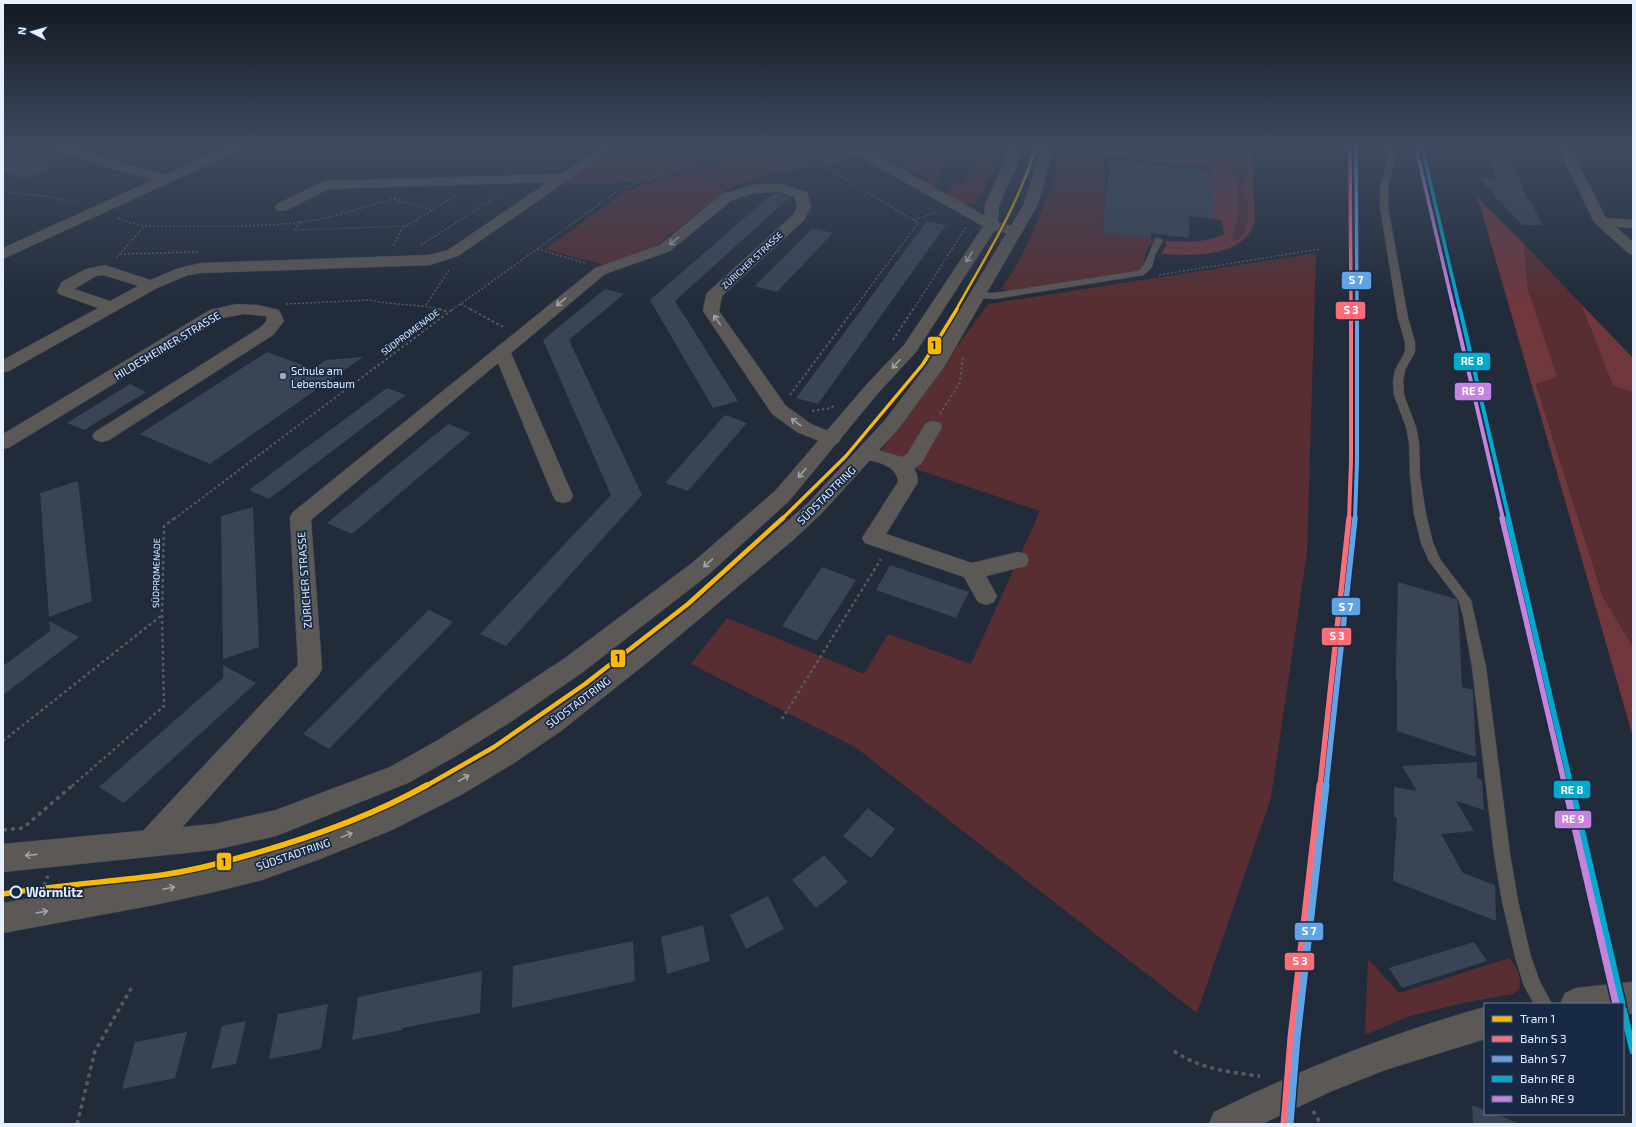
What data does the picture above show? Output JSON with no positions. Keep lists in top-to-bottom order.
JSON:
{
  "streets": {
    "street": ["ZÜRICHER STRASSE", "HILDESHEIMER STRASSE", "SÜDSTADTRING"],
    "path": ["SÜDPROMENADE"]
  },
  "places": ["Schule am Lebensbaum", "Wörmlitz"],
  "lines": ["tram line 1"],
  "legend": [
    "Tram 1",
    "Bahn S 3",
    "Bahn S 7",
    "Bahn RE 8",
    "Bahn RE 9"
  ],
  "north": "left"
}
